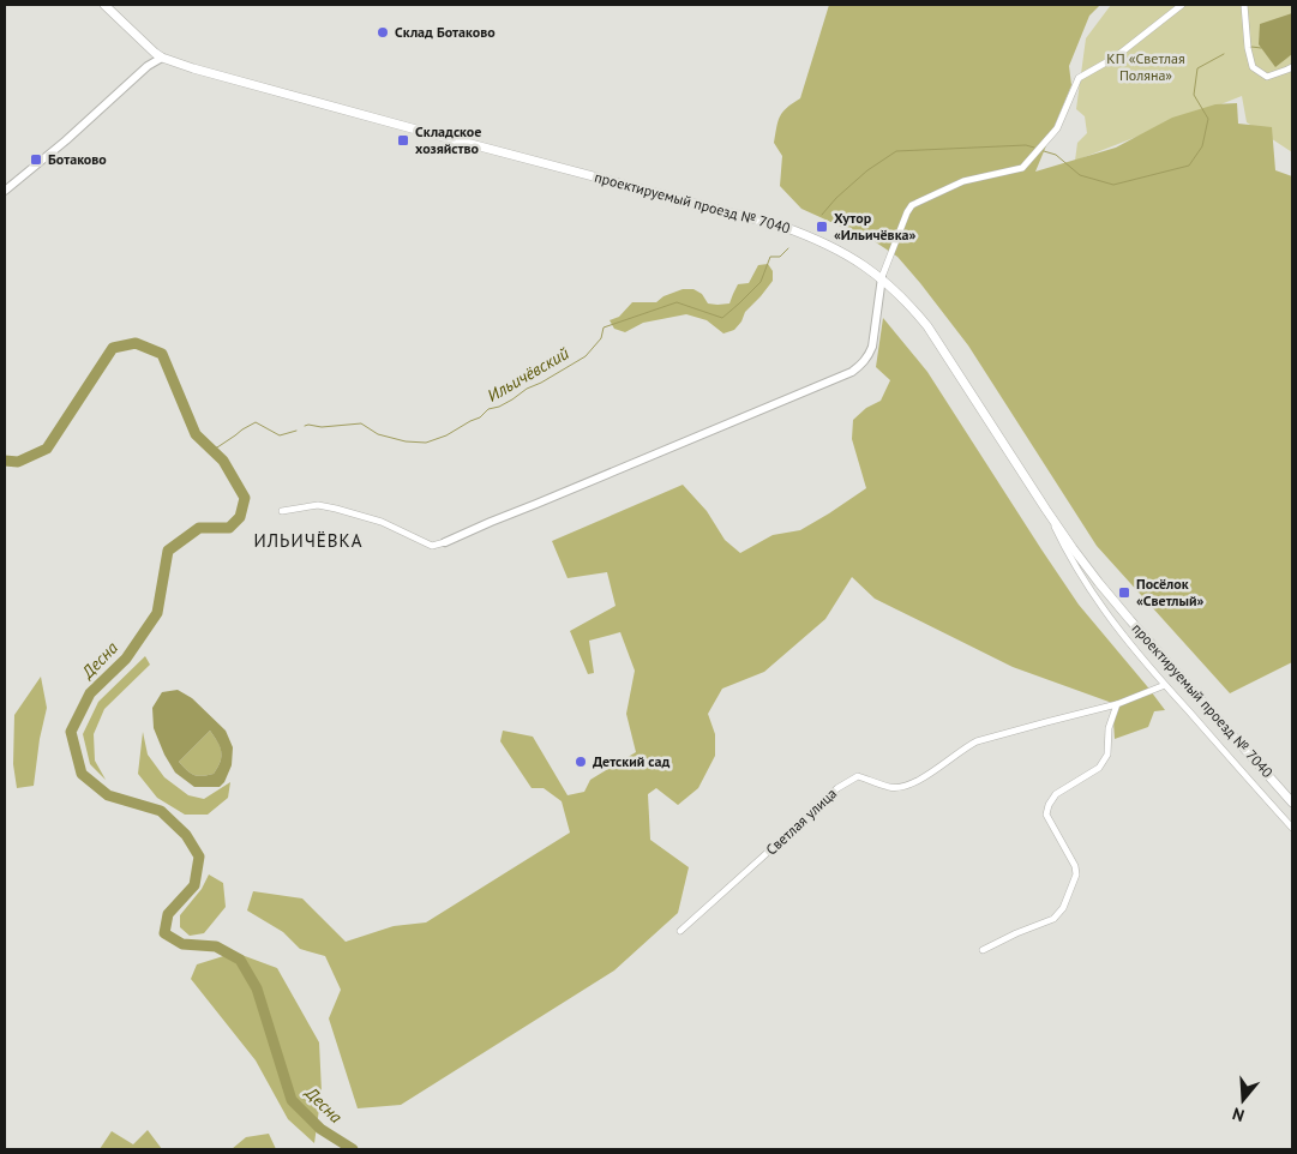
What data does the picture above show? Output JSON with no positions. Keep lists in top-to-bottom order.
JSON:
{
  "streets": {
    "main road": ["проектируемый проезд № 7040"],
    "street": ["Светлая улица"]
  },
  "districts": ["ИЛЬИЧЁВКА"],
  "water": ["Ильичёвский", "Десна"],
  "parks": ["КП «Светлая Поляна»"],
  "places": {
    "other": ["Склад Ботаково", "Детский сад"],
    "transit": [
      "Складское хозяйство",
      "Ботаково",
      "Хутор «Ильичёвка»",
      "Посёлок «Светлый»"
    ]
  },
  "north": "bottom"
}
